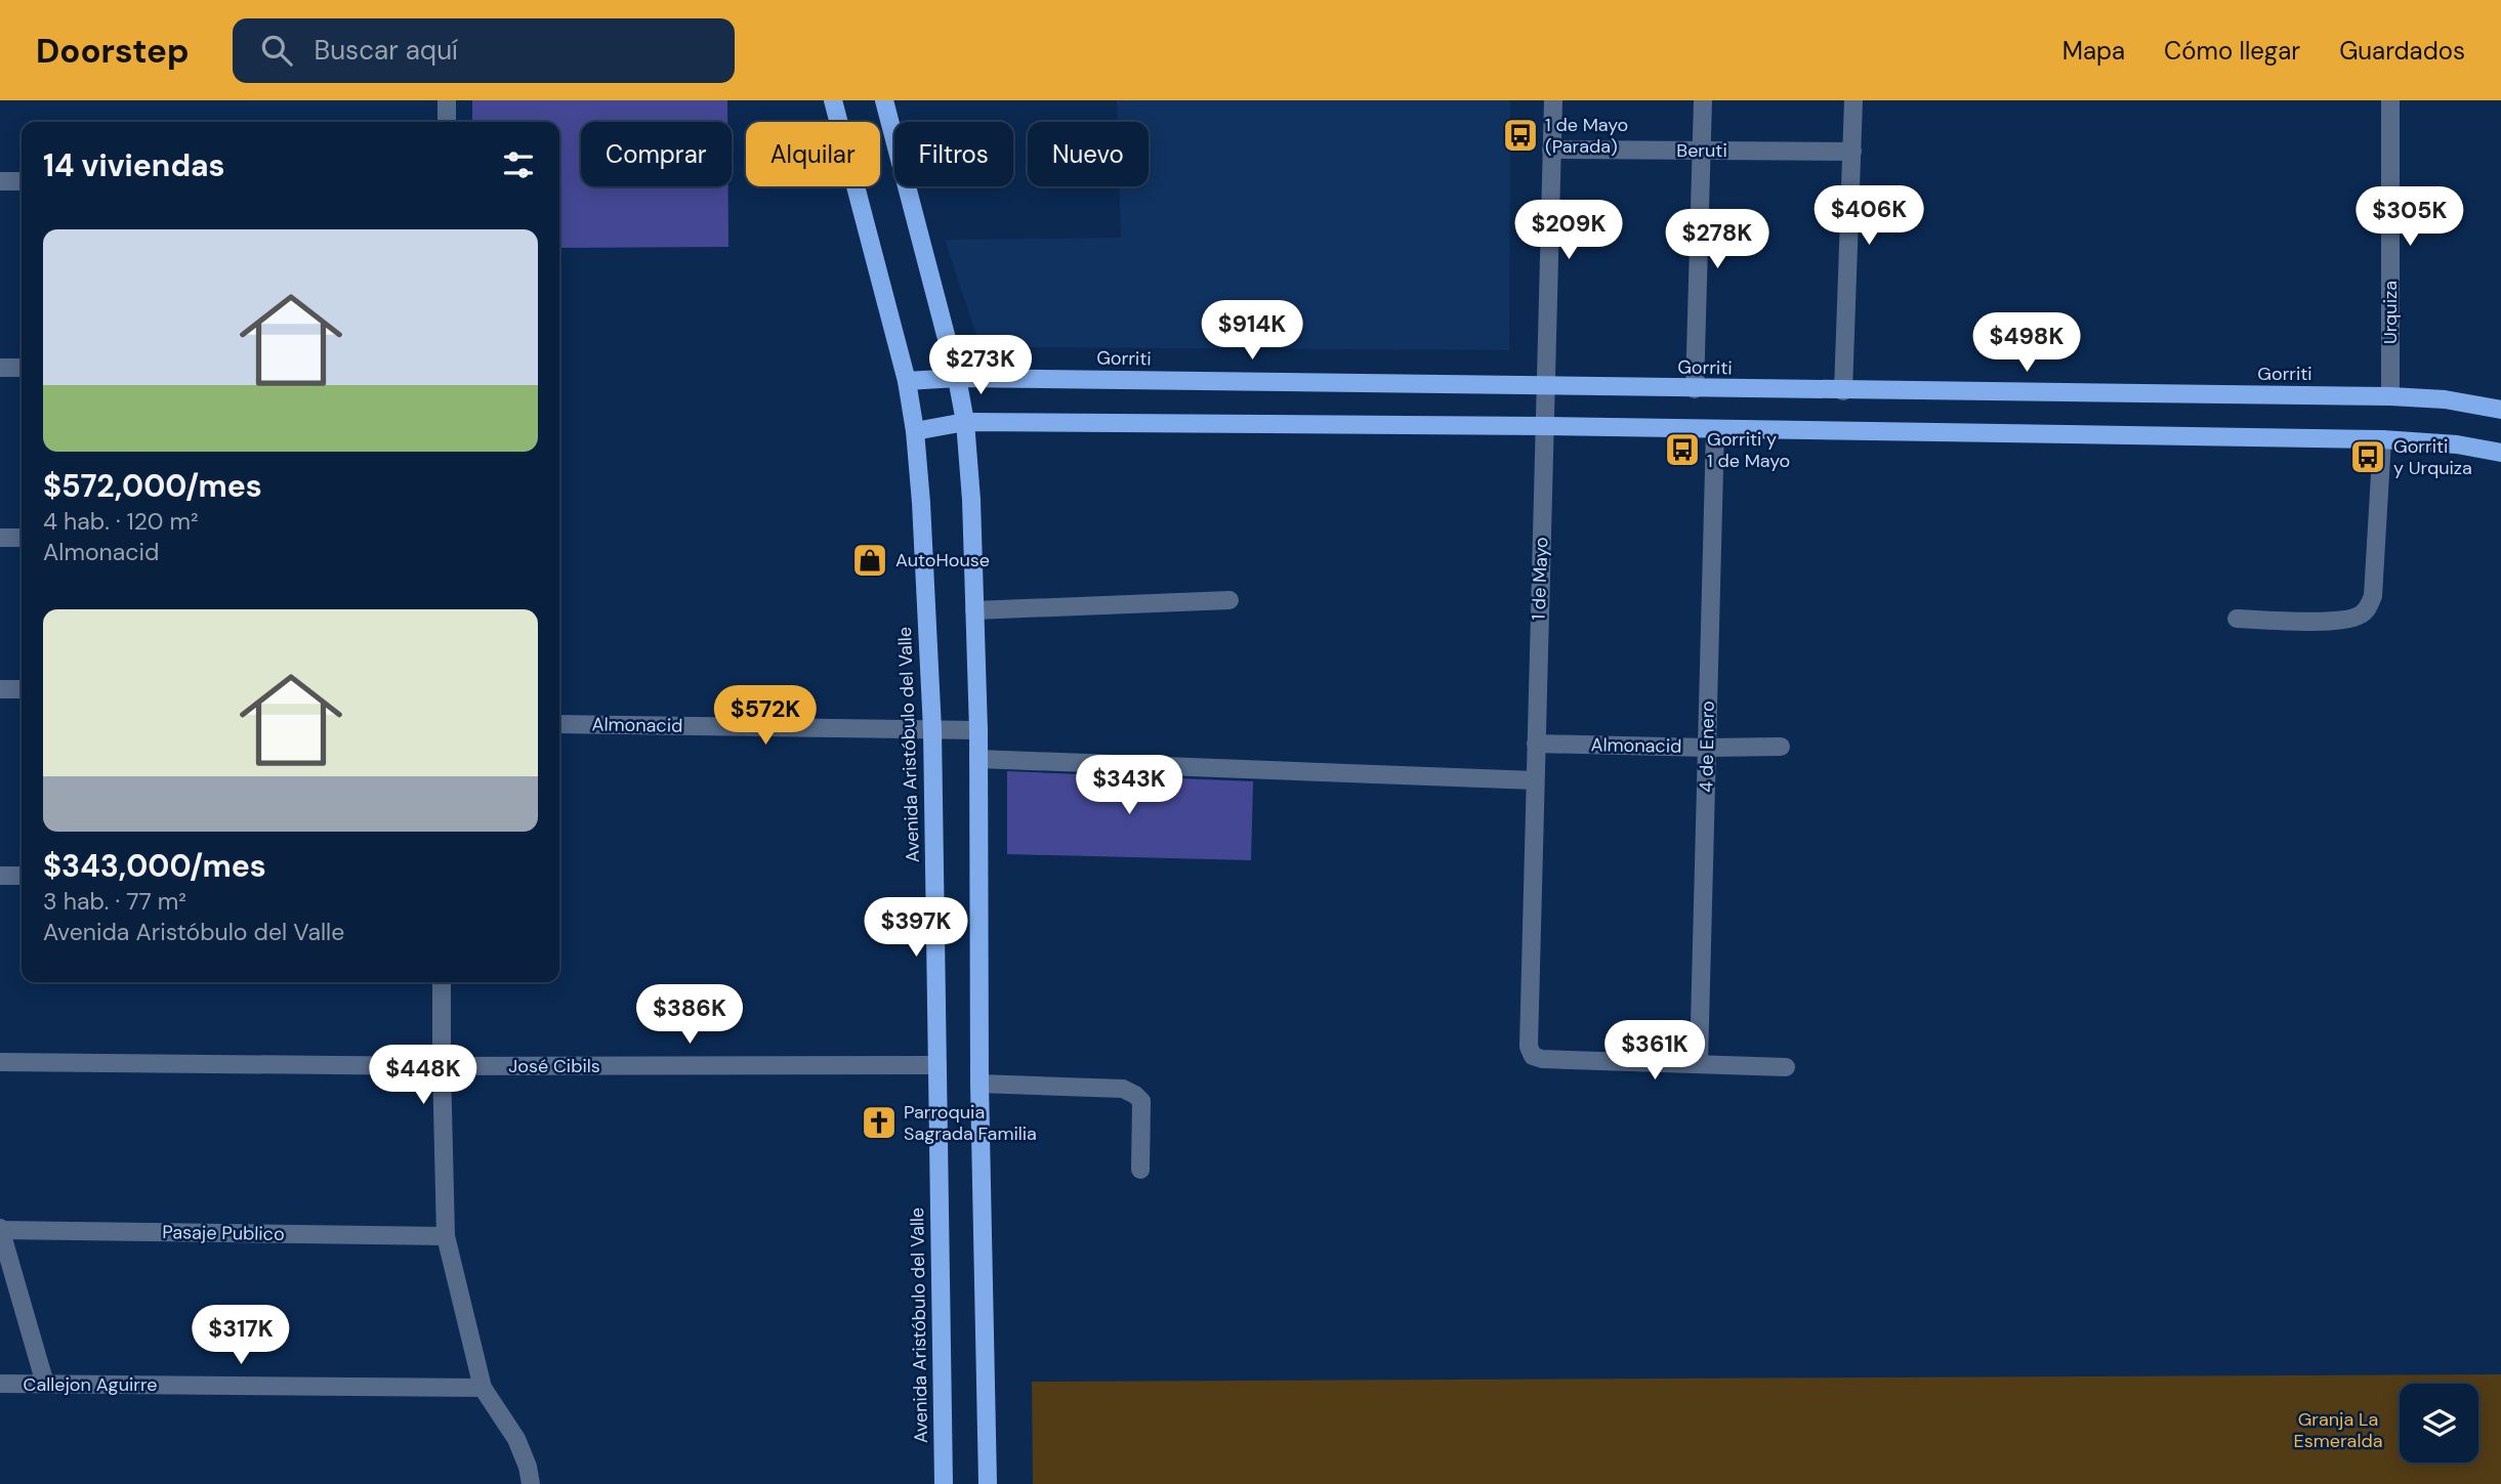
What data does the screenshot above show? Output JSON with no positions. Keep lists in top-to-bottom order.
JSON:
{
  "streets": {
    "main road": ["Gorriti", "Avenida Aristóbulo del Valle"],
    "street": [
      "Beruti",
      "Urquiza",
      "1 de Mayo",
      "Almonacid",
      "4 de Enero",
      "José Cibils",
      "Pasaje Publico",
      "Callejon Aguirre"
    ]
  },
  "crossings": [
    ["Beruti", "1 de Mayo"],
    ["Urquiza", "Gorriti"],
    ["Gorriti", "1 de Mayo"],
    ["Gorriti", "Avenida Aristóbulo del Valle"],
    ["1 de Mayo", "Almonacid"],
    ["1 de Mayo", "4 de Enero"],
    ["Almonacid", "Avenida Aristóbulo del Valle"],
    ["Almonacid", "4 de Enero"],
    ["Avenida Aristóbulo del Valle", "José Cibils"]
  ],
  "parks": ["Granja La Esmeralda"],
  "places": {
    "bus stop": ["1 de Mayo (Parada)", "Gorriti y 1 de Mayo", "Gorriti y Urquiza"],
    "shop": ["AutoHouse"],
    "church": ["Parroquia Sagrada Familia"]
  },
  "page": {
    "header": "Doorstep",
    "search": "Buscar aquí",
    "nav": ["Mapa", "Cómo llegar", "Guardados"],
    "chip": [
      "Comprar",
      "Alquilar",
      "Filtros",
      "Nuevo"
    ],
    "heading": "14 viviendas",
    "price": [
      "$406K",
      "$305K",
      "$209K",
      "$278K",
      "$914K",
      "$498K",
      "$273K",
      "$572K",
      "$343K",
      "$397K",
      "$386K",
      "$361K",
      "$448K",
      "$317K"
    ],
    "list": [
      {
        "name": "$572,000/mes",
        "note": "4 hab. · 120 m² · Almonacid"
      },
      {
        "name": "$343,000/mes",
        "note": "3 hab. · 77 m² · Avenida Aristóbulo del Valle"
      }
    ]
  }
}
